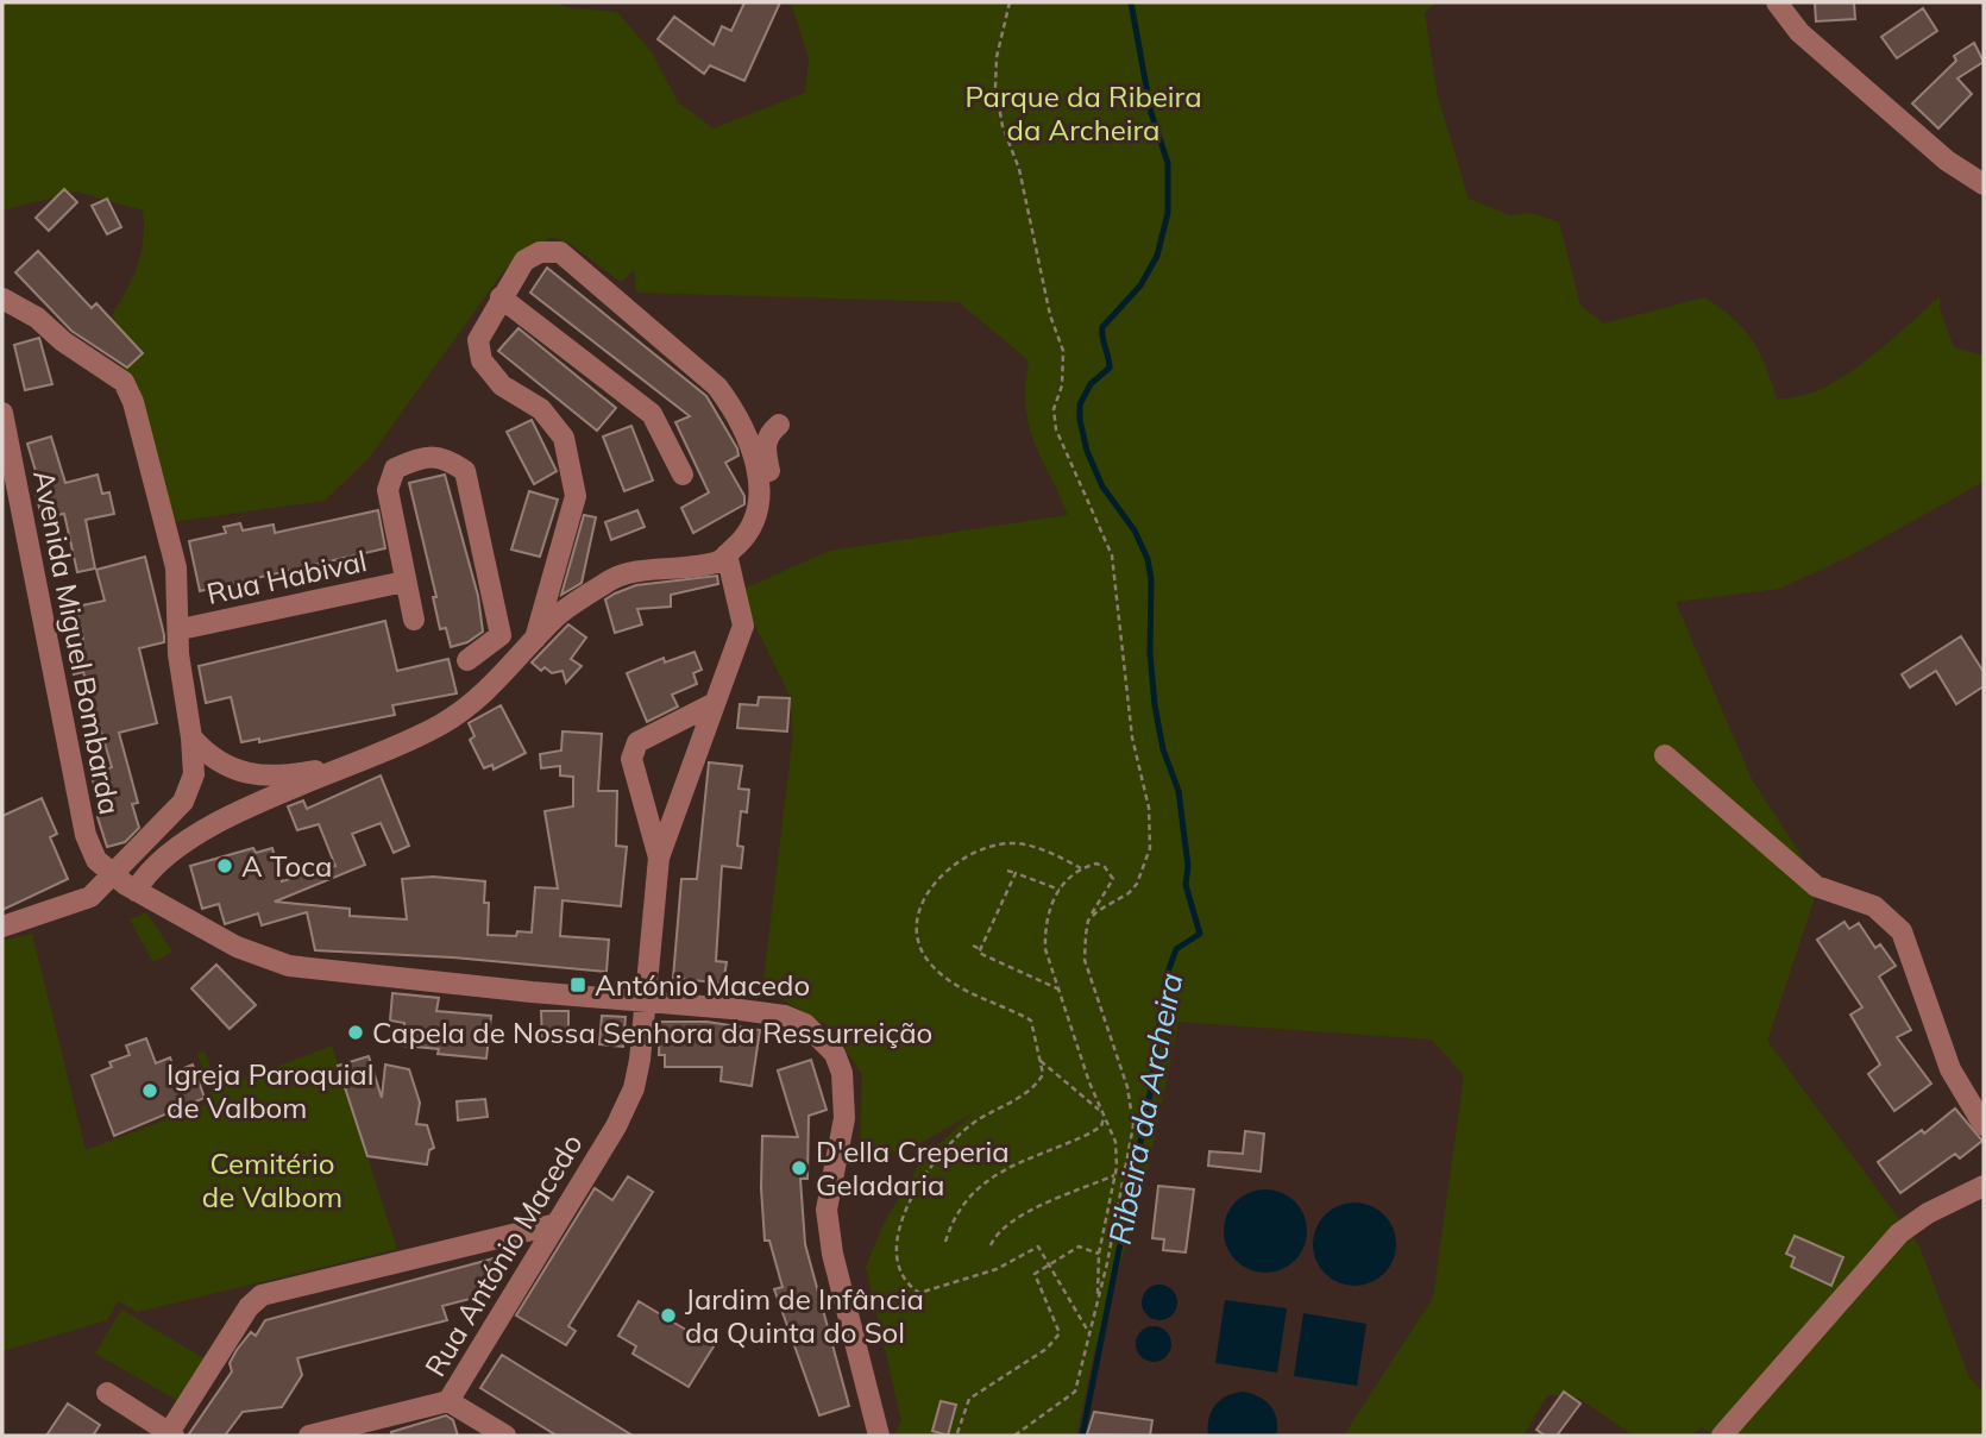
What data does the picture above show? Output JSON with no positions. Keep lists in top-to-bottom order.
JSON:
{
  "streets": {
    "street": ["Rua Habival", "Avenida Miguel Bombarda", "Rua António Macedo"]
  },
  "water": ["Ribeira da Archeira"],
  "parks": ["Parque da Ribeira da Archeira", "Cemitério de Valbom"],
  "places": {
    "other": [
      "A Toca",
      "Capela de Nossa Senhora da Ressurreição",
      "Igreja Paroquial de Valbom",
      "D'ella Creperia Geladaria",
      "Jardim de Infância da Quinta do Sol"
    ],
    "transit": ["António Macedo"]
  }
}
